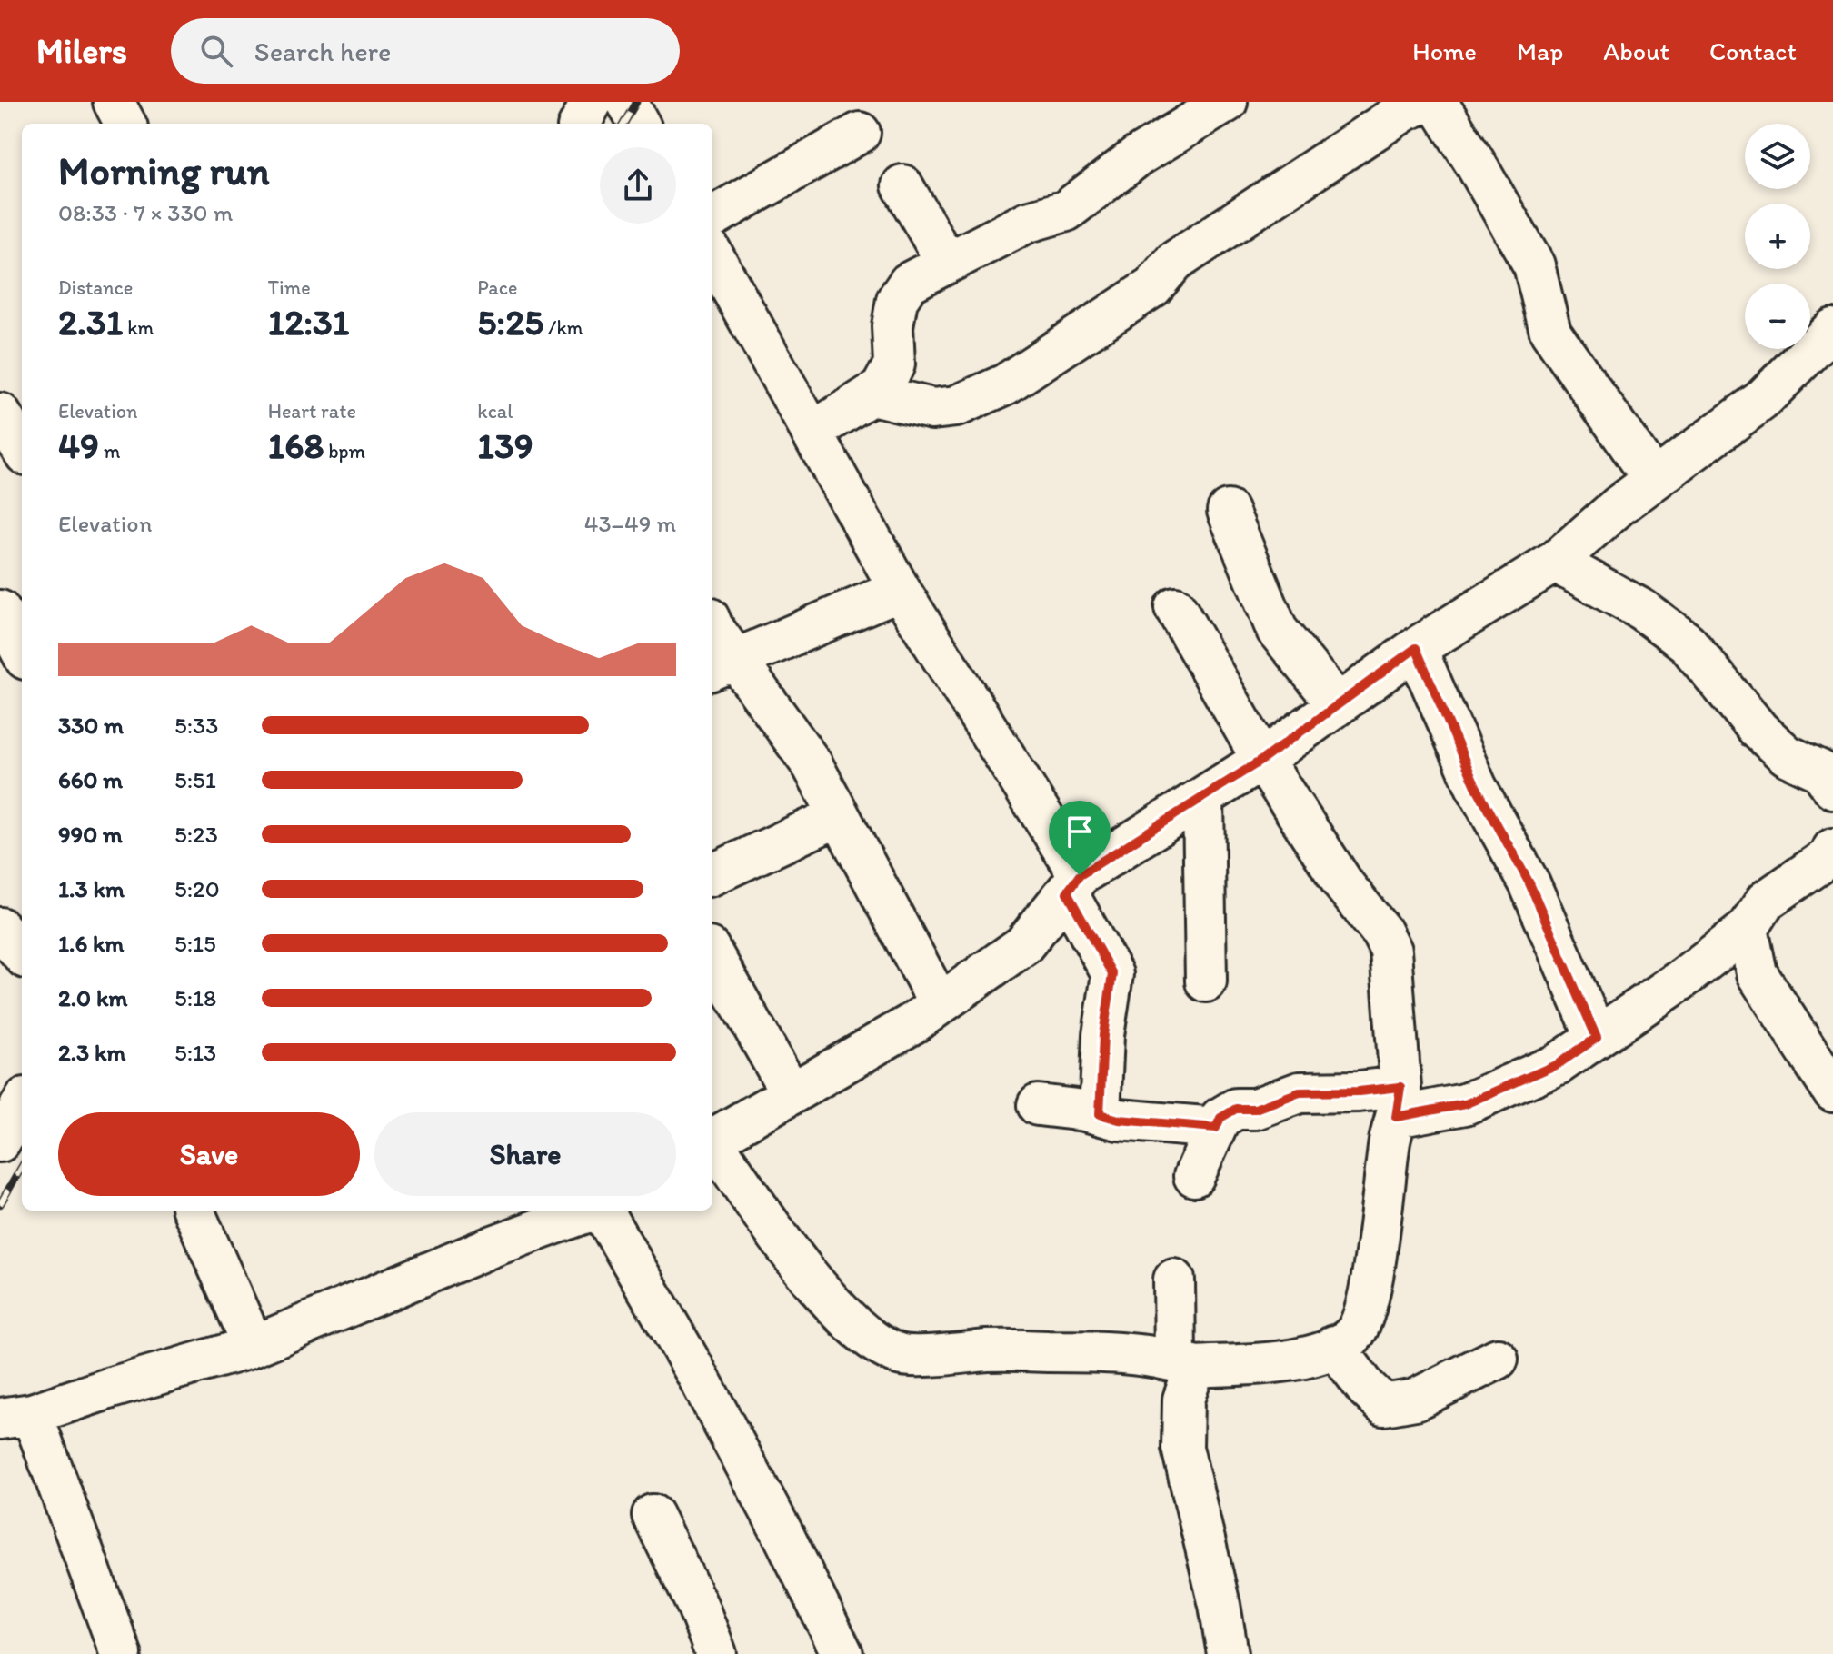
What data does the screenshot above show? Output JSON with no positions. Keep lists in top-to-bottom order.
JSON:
{
  "page": {
    "header": "Milers",
    "search": "Search here",
    "nav": [
      "Home",
      "Map",
      "About",
      "Contact"
    ],
    "map_buttons": ["+", "−"],
    "heading": ["Morning run", "08:33 · 7 × 330 m"],
    "stats": [
      ["Distance", "2.31 km"],
      ["Time", "12:31"],
      ["Pace", "5:25 /km"],
      ["Elevation", "49 m"],
      ["Heart rate", "168 bpm"],
      ["kcal", "139"]
    ],
    "chart": ["Elevation", "43–49 m"],
    "list": [
      {
        "name": "330 m",
        "note": "5:33"
      },
      {
        "name": "660 m",
        "note": "5:51"
      },
      {
        "name": "990 m",
        "note": "5:23"
      },
      {
        "name": "1.3 km",
        "note": "5:20"
      },
      {
        "name": "1.6 km",
        "note": "5:15"
      },
      {
        "name": "2.0 km",
        "note": "5:18"
      },
      {
        "name": "2.3 km",
        "note": "5:13"
      }
    ],
    "buttons": ["Save", "Share"]
  }
}
